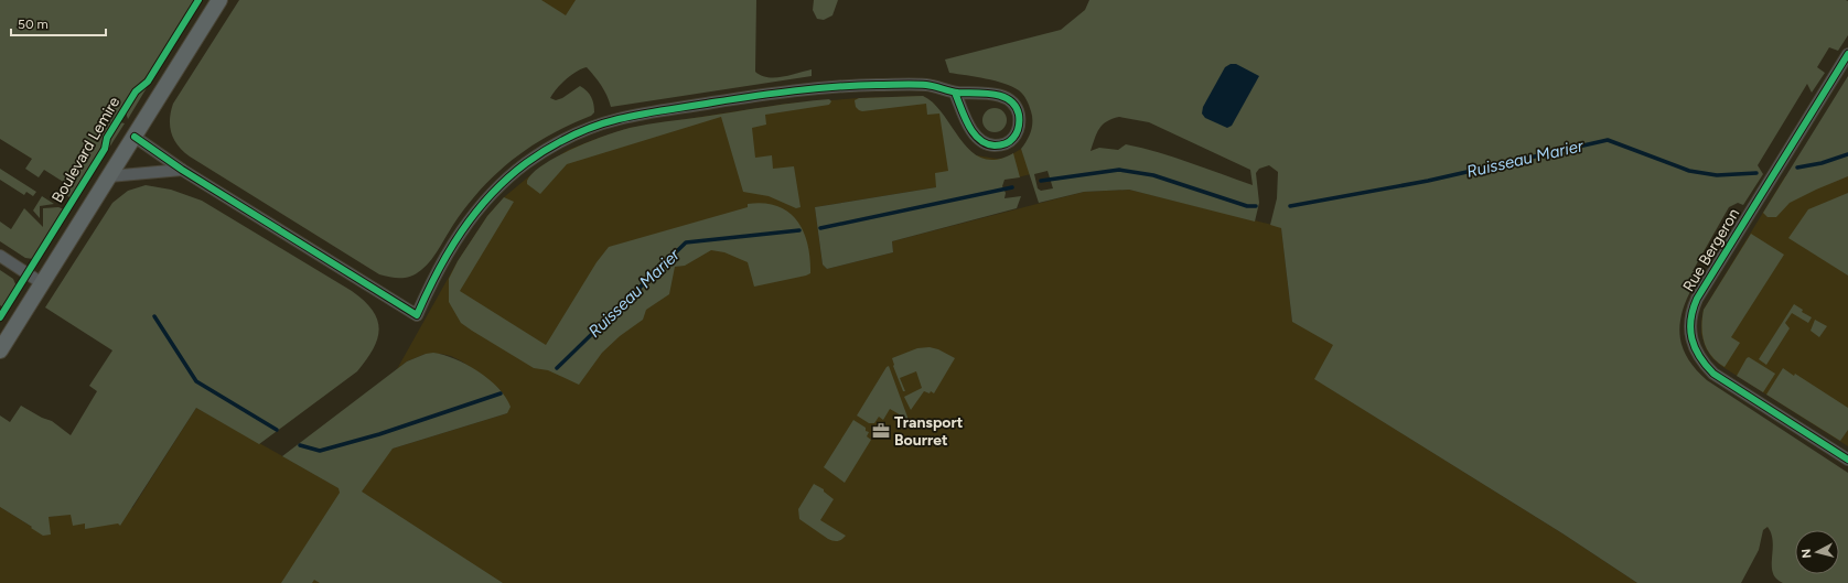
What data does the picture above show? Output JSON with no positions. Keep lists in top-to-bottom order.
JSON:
{
  "streets": {
    "main road": ["Boulevard Lemire"],
    "street": ["Rue Bergeron"]
  },
  "water": ["Ruisseau Marier"],
  "places": {
    "office": ["Transport Bourret"]
  },
  "scale_bar": "50 m",
  "north": "left"
}
